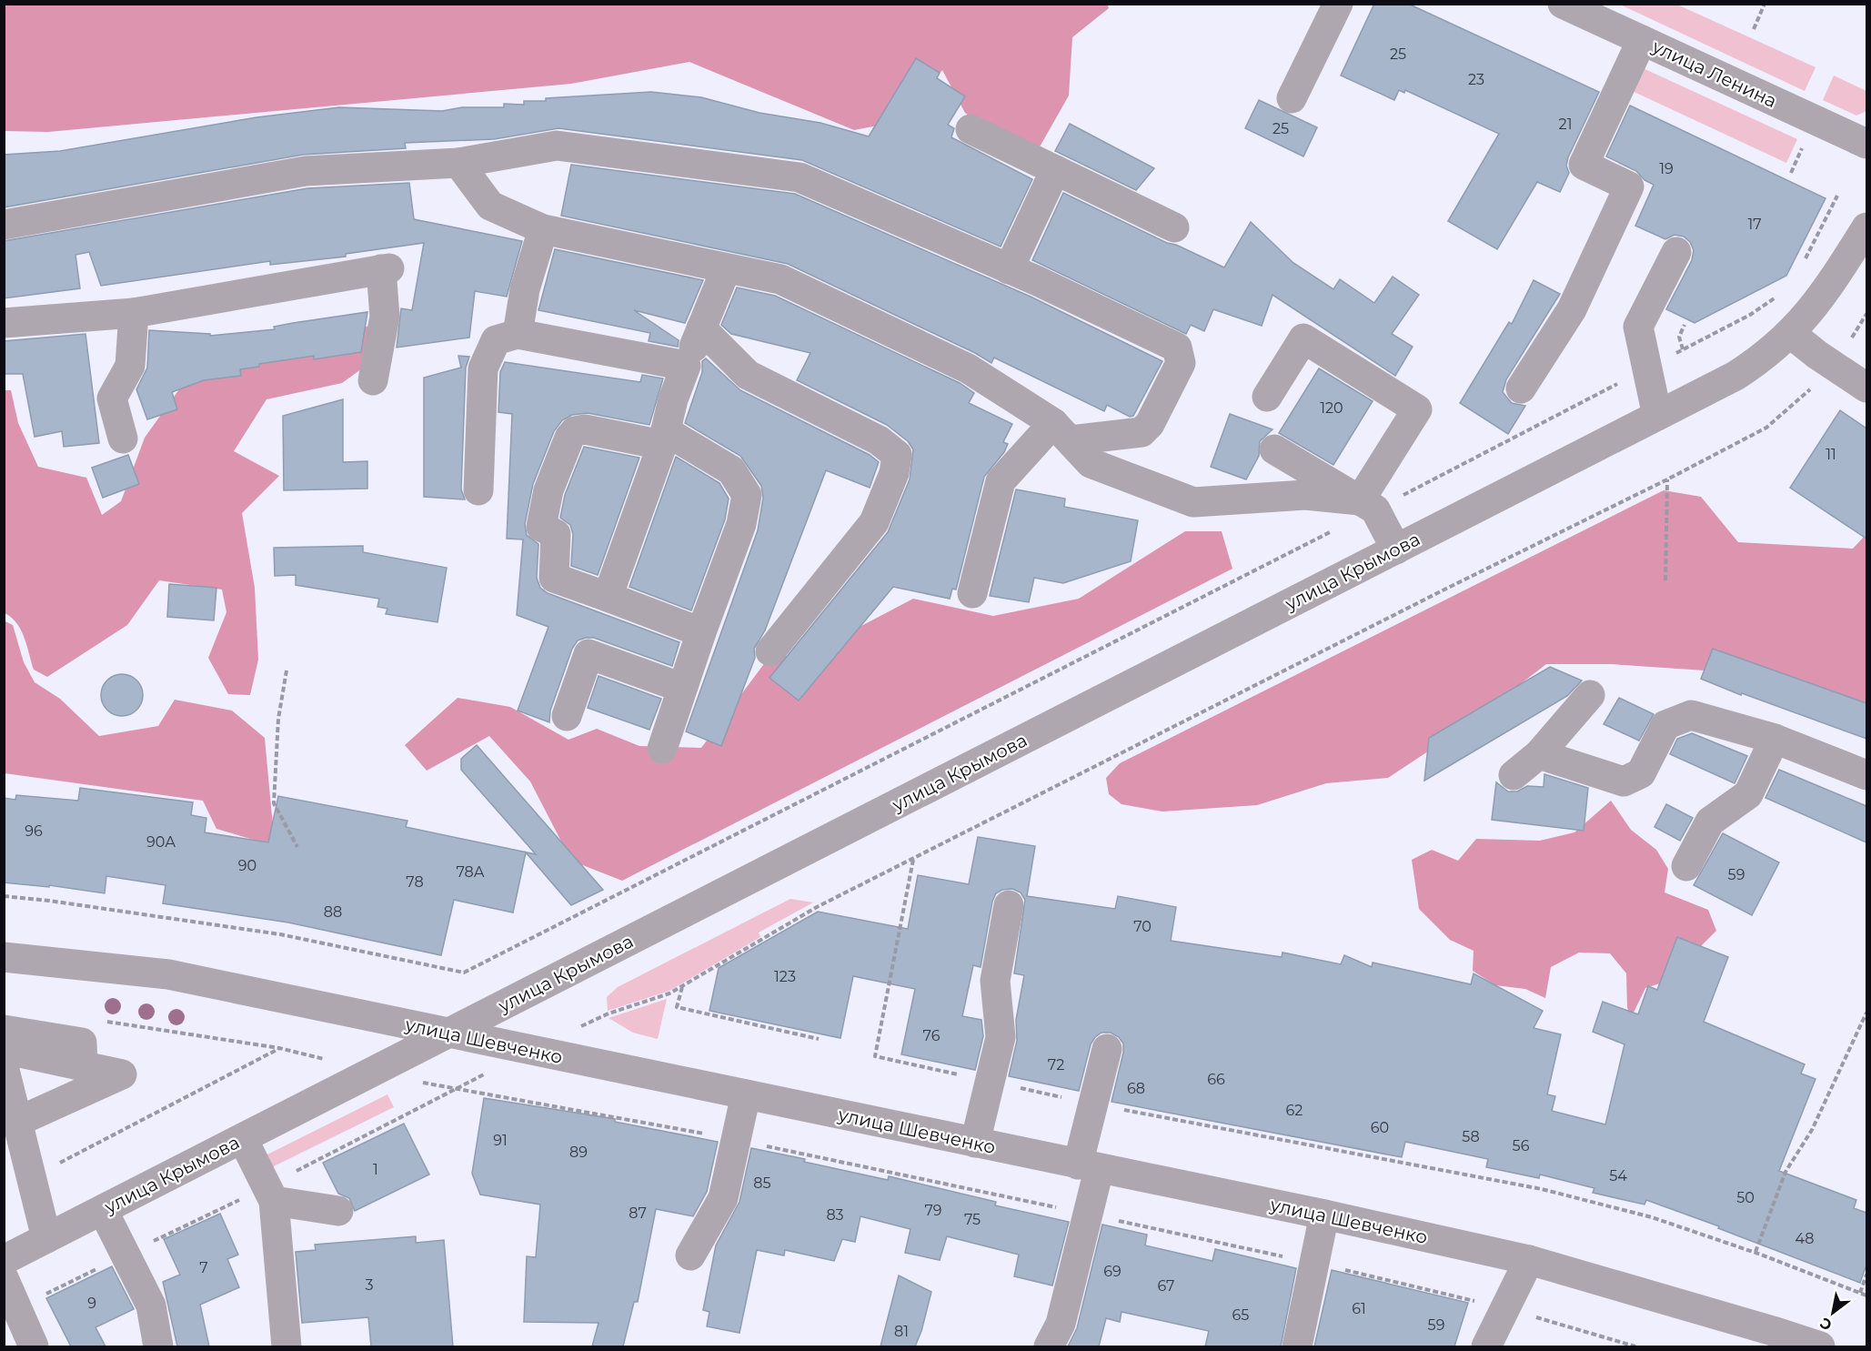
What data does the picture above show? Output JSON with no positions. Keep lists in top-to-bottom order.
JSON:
{
  "streets": {
    "street": ["улица Ленина", "улица Крымова", "улица Шевченко"]
  },
  "crossings": [
    ["улица Крымова", "улица Шевченко"]
  ],
  "house_numbers": [
    "25",
    "23",
    "21",
    "25",
    "19",
    "17",
    "120",
    "11",
    "96",
    "90А",
    "90",
    "78А",
    "59",
    "78",
    "88",
    "70",
    "123",
    "76",
    "72",
    "66",
    "68",
    "62",
    "60",
    "58",
    "91",
    "56",
    "89",
    "1",
    "54",
    "85",
    "50",
    "79",
    "87",
    "83",
    "75",
    "48",
    "7",
    "69",
    "3",
    "67",
    "9",
    "61",
    "65",
    "59",
    "81"
  ],
  "north": "bottom left"
}
